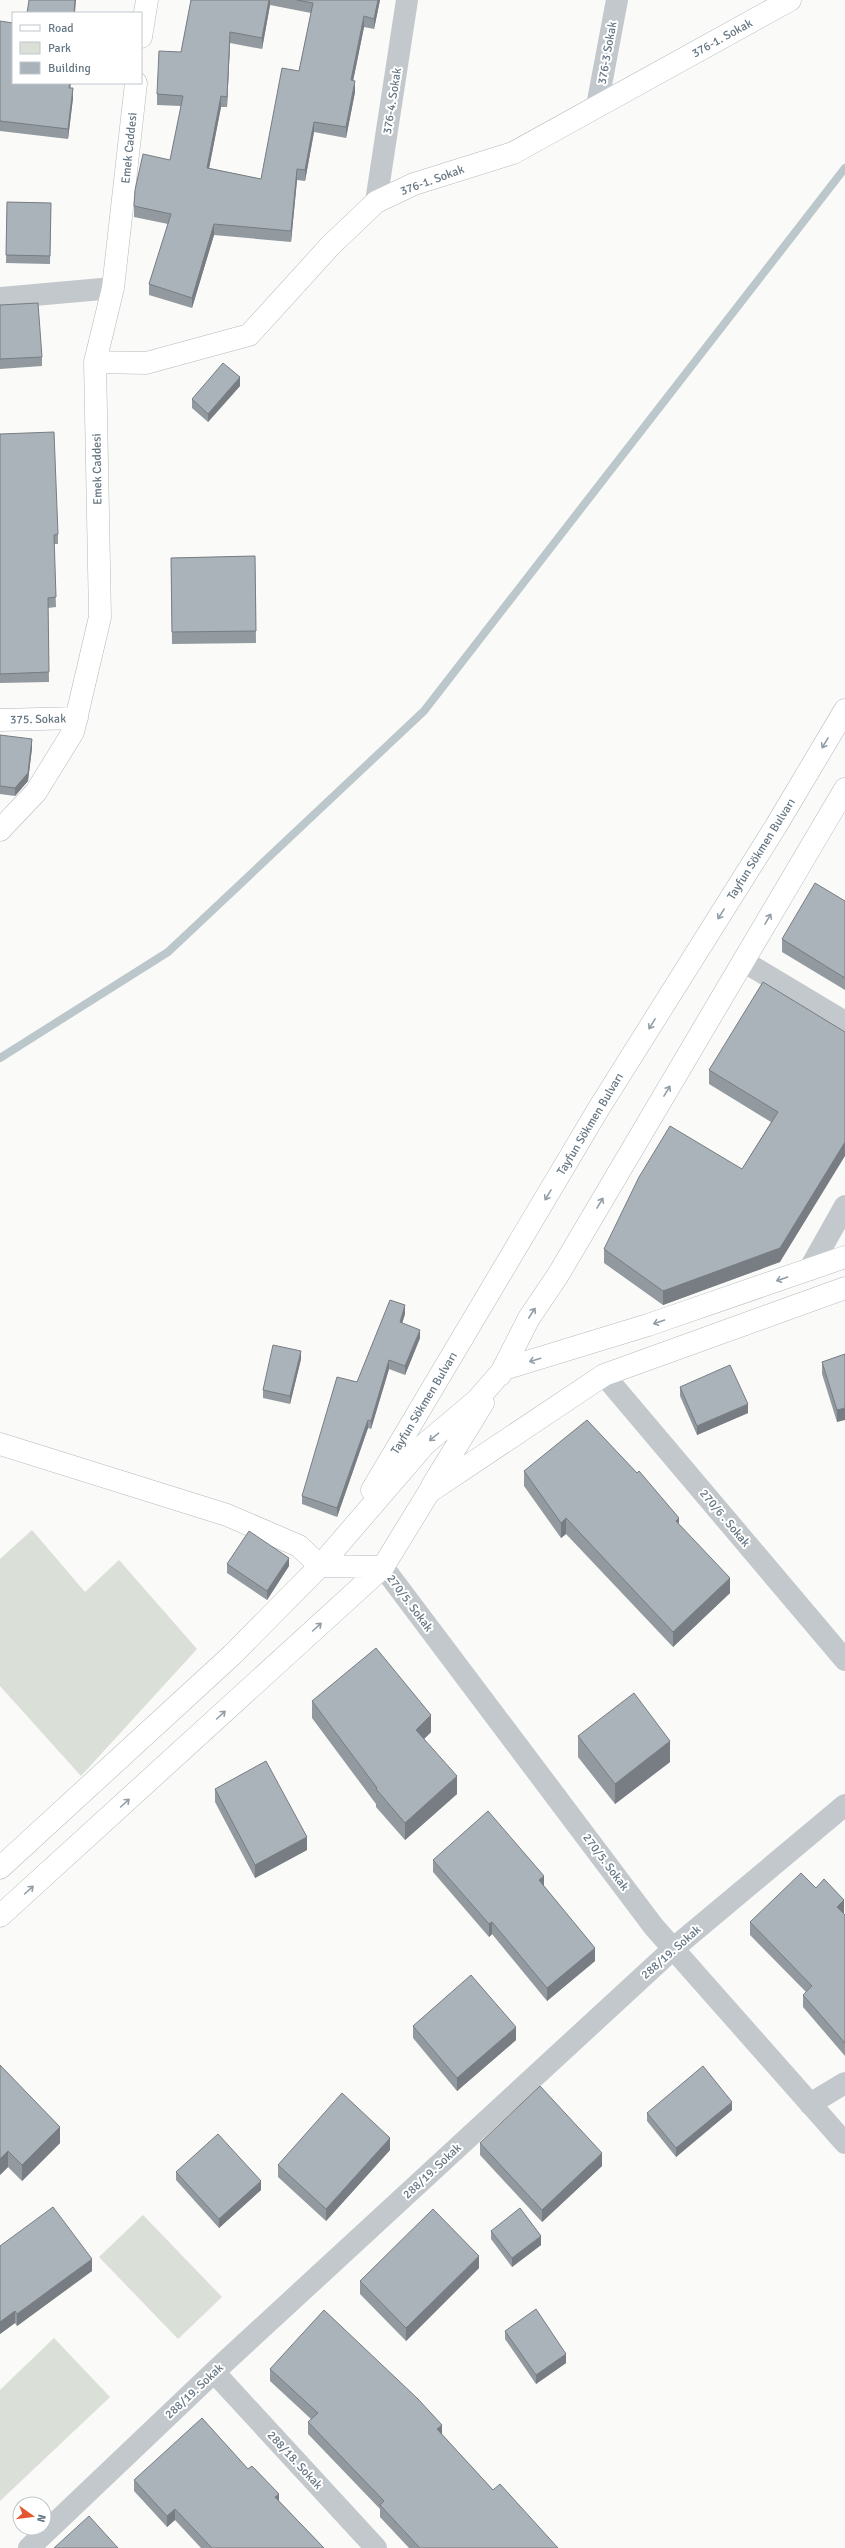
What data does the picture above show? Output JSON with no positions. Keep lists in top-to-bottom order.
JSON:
{
  "streets": {
    "street": [
      "376-1. Sokak",
      "376-3 Sokak",
      "376-4. Sokak",
      "Emek Caddesi",
      "375. Sokak",
      "Tayfun Sökmen Bulvarı",
      "270/6 . Sokak",
      "270/5. Sokak",
      "288/19. Sokak",
      "288/18. Sokak"
    ]
  },
  "crossings": [
    ["376-1. Sokak", "376-3 Sokak"],
    ["376-1. Sokak", "376-4. Sokak"],
    ["376-1. Sokak", "Emek Caddesi"],
    ["Emek Caddesi", "375. Sokak"],
    ["270/5. Sokak", "288/19. Sokak"],
    ["288/19. Sokak", "288/18. Sokak"]
  ],
  "legend": ["Road", "Park", "Building"],
  "north": "right"
}
